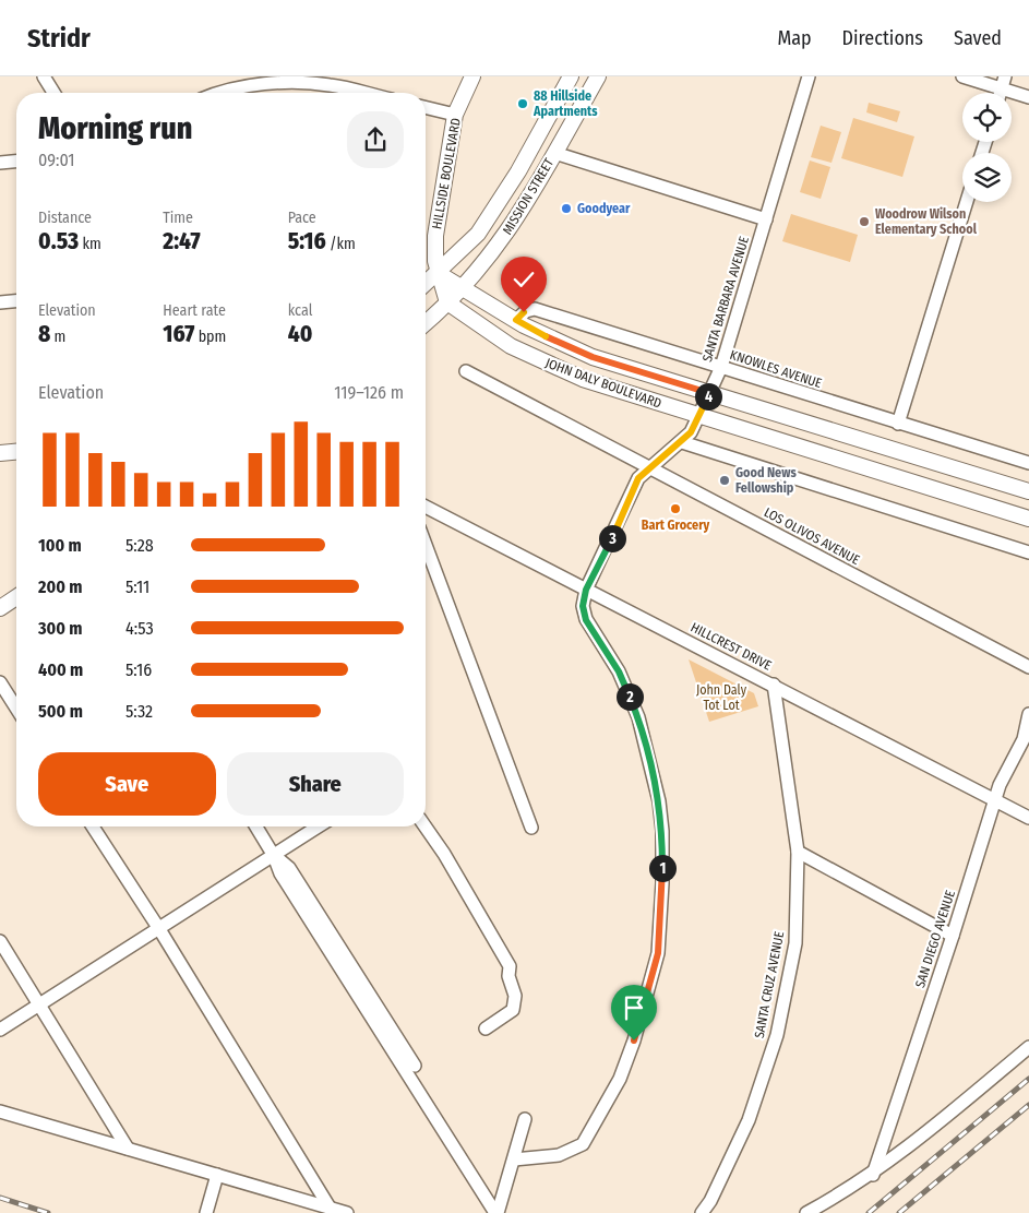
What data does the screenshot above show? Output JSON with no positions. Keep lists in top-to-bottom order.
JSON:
{
  "streets": {
    "main road": ["HILLSIDE BOULEVARD", "MISSION STREET", "JOHN DALY BOULEVARD"],
    "street": [
      "SANTA BARBARA AVENUE",
      "KNOWLES AVENUE",
      "LOS OLIVOS AVENUE",
      "HILLCREST DRIVE",
      "SAN DIEGO AVENUE",
      "SANTA CRUZ AVENUE"
    ]
  },
  "crossings": [
    ["HILLSIDE BOULEVARD", "MISSION STREET"],
    ["HILLSIDE BOULEVARD", "JOHN DALY BOULEVARD"],
    ["MISSION STREET", "JOHN DALY BOULEVARD"],
    ["SANTA BARBARA AVENUE", "KNOWLES AVENUE"],
    ["SANTA BARBARA AVENUE", "JOHN DALY BOULEVARD"],
    ["SANTA BARBARA AVENUE", "LOS OLIVOS AVENUE"],
    ["SANTA BARBARA AVENUE", "HILLCREST DRIVE"],
    ["KNOWLES AVENUE", "JOHN DALY BOULEVARD"],
    ["HILLCREST DRIVE", "SAN DIEGO AVENUE"],
    ["HILLCREST DRIVE", "SANTA CRUZ AVENUE"]
  ],
  "parks": ["John Daly Tot Lot"],
  "places": [
    "88 Hillside Apartments",
    "Goodyear",
    "Woodrow Wilson Elementary School",
    "Good News Fellowship",
    "Bart Grocery"
  ],
  "page": {
    "header": "Stridr",
    "nav": ["Map", "Directions", "Saved"],
    "heading": ["Morning run", "09:01"],
    "stats": [
      ["Distance", "0.53 km"],
      ["Time", "2:47"],
      ["Pace", "5:16 /km"],
      ["Elevation", "8 m"],
      ["Heart rate", "167 bpm"],
      ["kcal", "40"]
    ],
    "chart": ["Elevation", "119–126 m"],
    "pins": [
      "4",
      "3",
      "2",
      "1"
    ],
    "list": [
      {
        "name": "100 m",
        "note": "5:28"
      },
      {
        "name": "200 m",
        "note": "5:11"
      },
      {
        "name": "300 m",
        "note": "4:53"
      },
      {
        "name": "400 m",
        "note": "5:16"
      },
      {
        "name": "500 m",
        "note": "5:32"
      }
    ],
    "buttons": ["Save", "Share"]
  }
}
